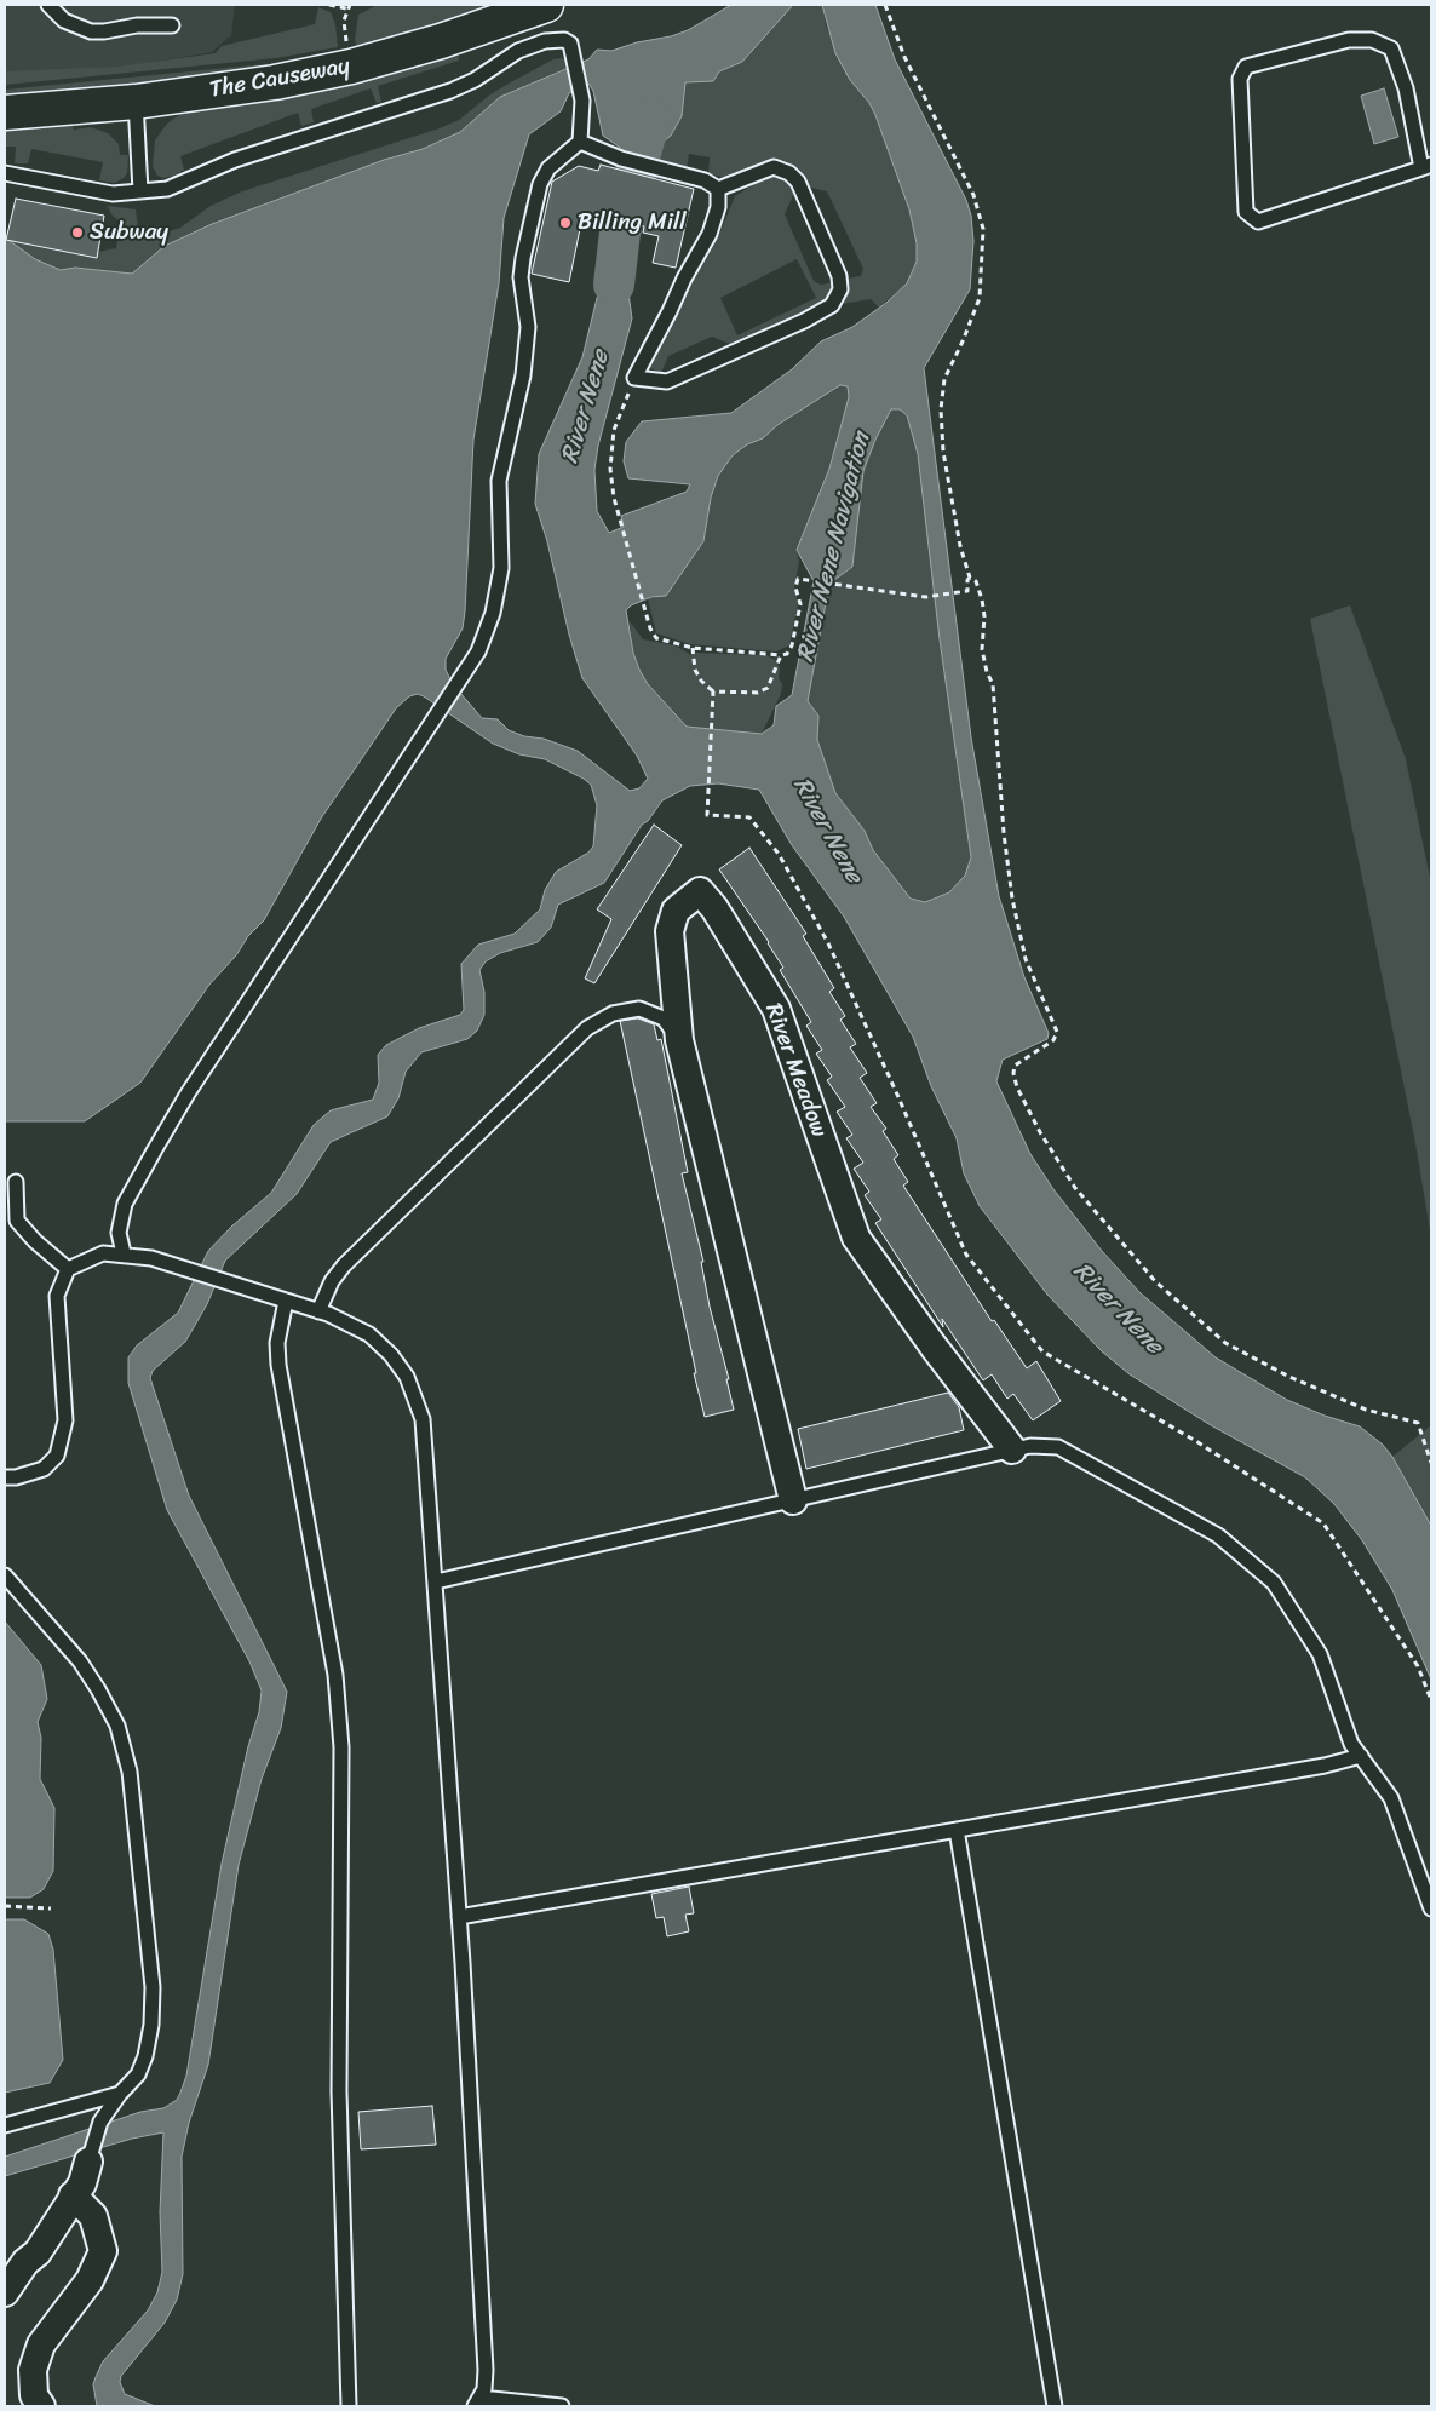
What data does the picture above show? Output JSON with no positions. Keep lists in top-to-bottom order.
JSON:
{
  "streets": {
    "street": ["The Causeway", "River Meadow"]
  },
  "water": ["River Nene", "River Nene Navigation"],
  "places": ["Billing Mill", "Subway"]
}
